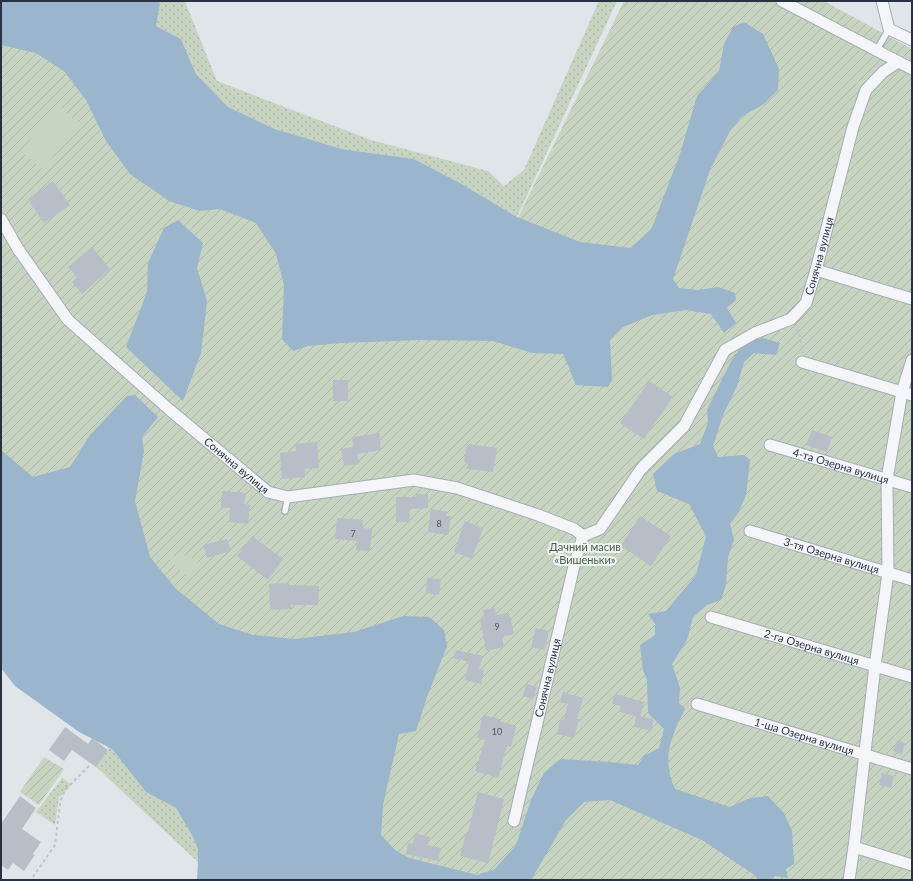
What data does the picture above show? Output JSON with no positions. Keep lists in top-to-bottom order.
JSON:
{
  "streets": {
    "street": [
      "Сонячна вулиця",
      "4-та Озерна вулиця",
      "3-тя Озерна вулиця",
      "2-га Озерна вулиця",
      "1-ша Озерна вулиця"
    ]
  },
  "parks": ["Дачний масив «Вишеньки»"],
  "house_numbers": [
    "8",
    "7",
    "9",
    "10"
  ]
}
